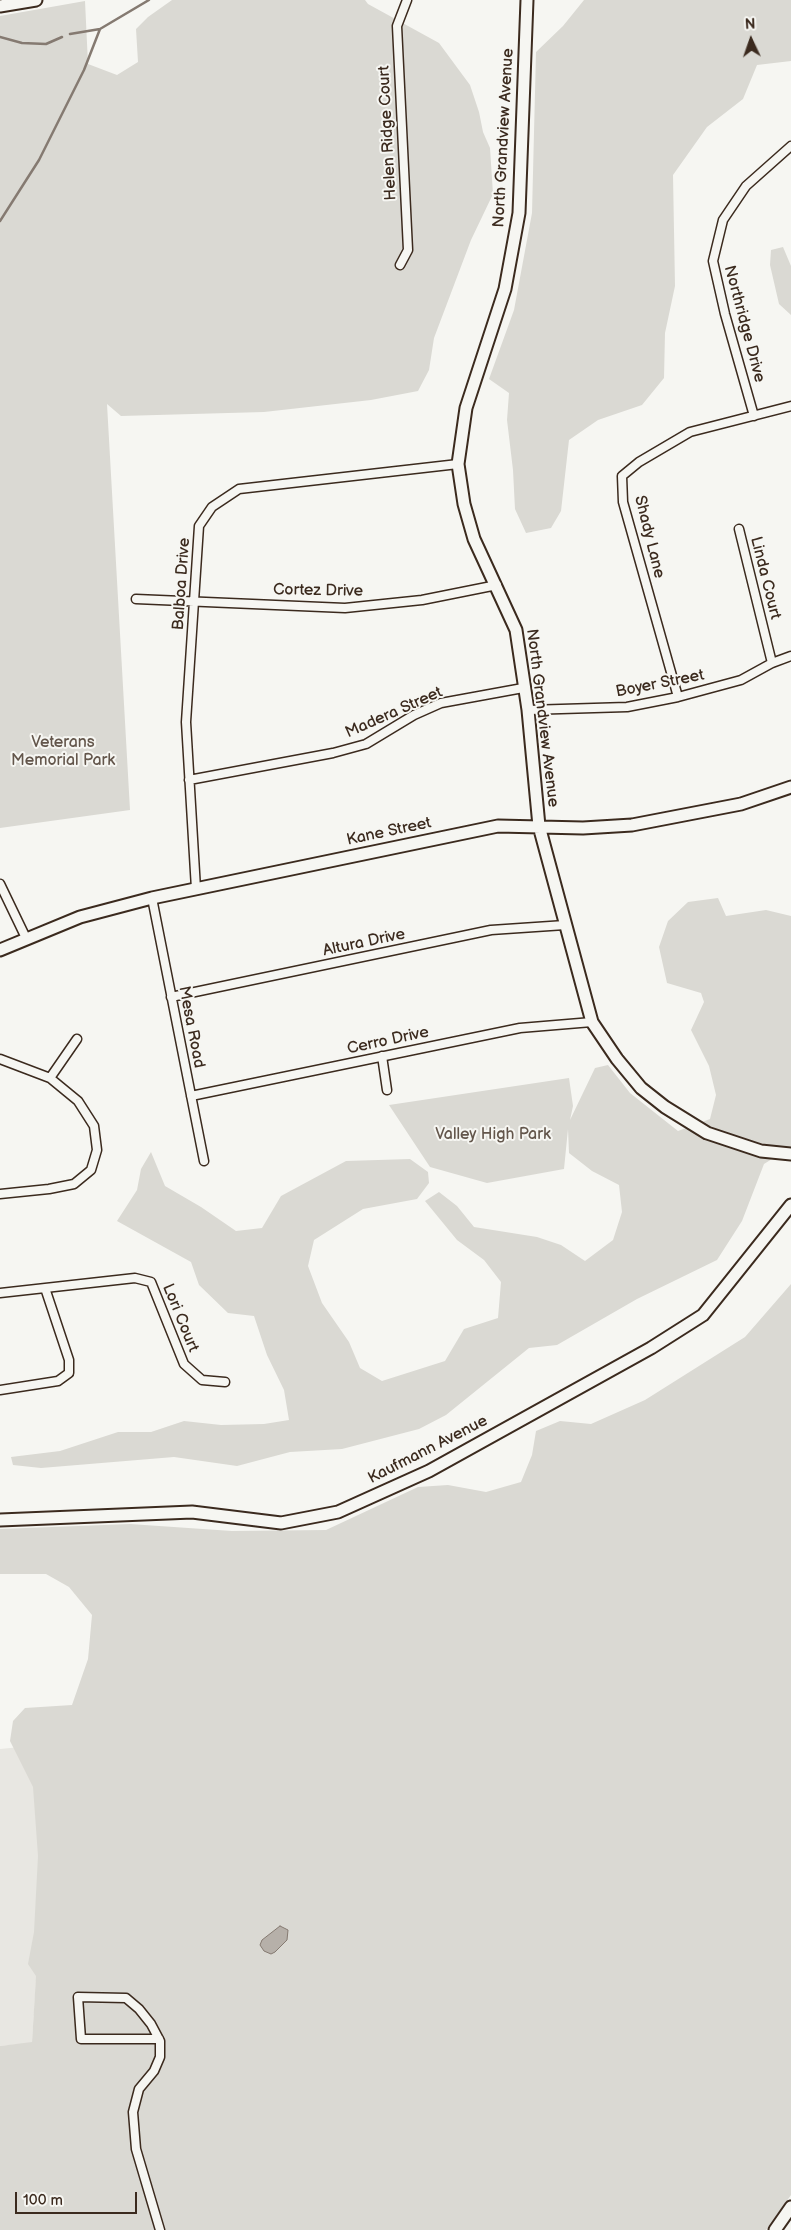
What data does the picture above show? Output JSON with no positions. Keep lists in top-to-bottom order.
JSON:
{
  "streets": {
    "street": [
      "Helen Ridge Court",
      "North Grandview Avenue",
      "Northridge Drive",
      "Shady Lane",
      "Linda Court",
      "Balboa Drive",
      "Cortez Drive",
      "Boyer Street",
      "Madera Street",
      "Kane Street",
      "Altura Drive",
      "Mesa Road",
      "Cerro Drive",
      "Lori Court",
      "Kaufmann Avenue"
    ]
  },
  "crossings": [
    ["North Grandview Avenue", "Balboa Drive"],
    ["North Grandview Avenue", "Cortez Drive"],
    ["North Grandview Avenue", "Boyer Street"],
    ["North Grandview Avenue", "Madera Street"],
    ["North Grandview Avenue", "Kane Street"],
    ["North Grandview Avenue", "Altura Drive"],
    ["North Grandview Avenue", "Cerro Drive"],
    ["Northridge Drive", "Shady Lane"],
    ["Shady Lane", "Boyer Street"],
    ["Linda Court", "Boyer Street"],
    ["Balboa Drive", "Cortez Drive"],
    ["Balboa Drive", "Madera Street"],
    ["Balboa Drive", "Kane Street"],
    ["Kane Street", "Mesa Road"],
    ["Altura Drive", "Mesa Road"],
    ["Mesa Road", "Cerro Drive"]
  ],
  "parks": ["Veterans Memorial Park", "Valley High Park"],
  "scale_bar": "100 m",
  "north": "top"
}
